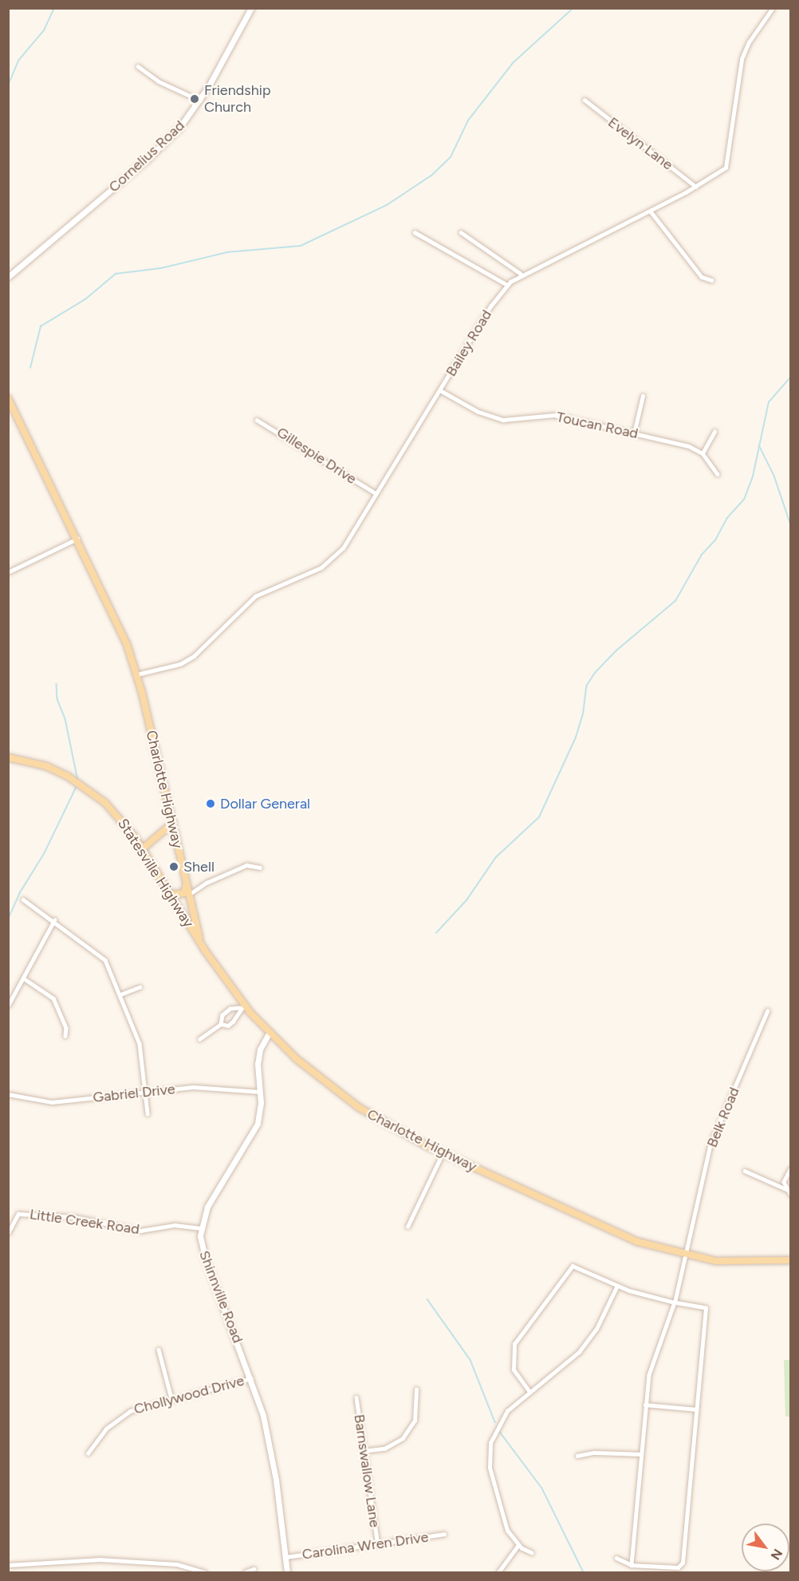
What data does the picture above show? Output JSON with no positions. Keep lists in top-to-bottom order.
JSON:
{
  "streets": {
    "main road": ["Charlotte Highway", "Statesville Highway"],
    "street": [
      "Evelyn Lane",
      "Cornelius Road",
      "Bailey Road",
      "Toucan Road",
      "Gillespie Drive",
      "Gabriel Drive",
      "Belk Road",
      "Little Creek Road",
      "Shinnville Road",
      "Chollywood Drive",
      "Barnswallow Lane",
      "Carolina Wren Drive"
    ]
  },
  "crossings": [
    ["Evelyn Lane", "Bailey Road"],
    ["Bailey Road", "Toucan Road"],
    ["Bailey Road", "Gillespie Drive"],
    ["Bailey Road", "Charlotte Highway"],
    ["Charlotte Highway", "Statesville Highway"],
    ["Charlotte Highway", "Belk Road"],
    ["Charlotte Highway", "Shinnville Road"],
    ["Gabriel Drive", "Shinnville Road"],
    ["Little Creek Road", "Shinnville Road"],
    ["Shinnville Road", "Chollywood Drive"],
    ["Shinnville Road", "Carolina Wren Drive"],
    ["Barnswallow Lane", "Carolina Wren Drive"]
  ],
  "places": ["Friendship Church", "Dollar General", "Shell"],
  "north": "bottom right"
}
